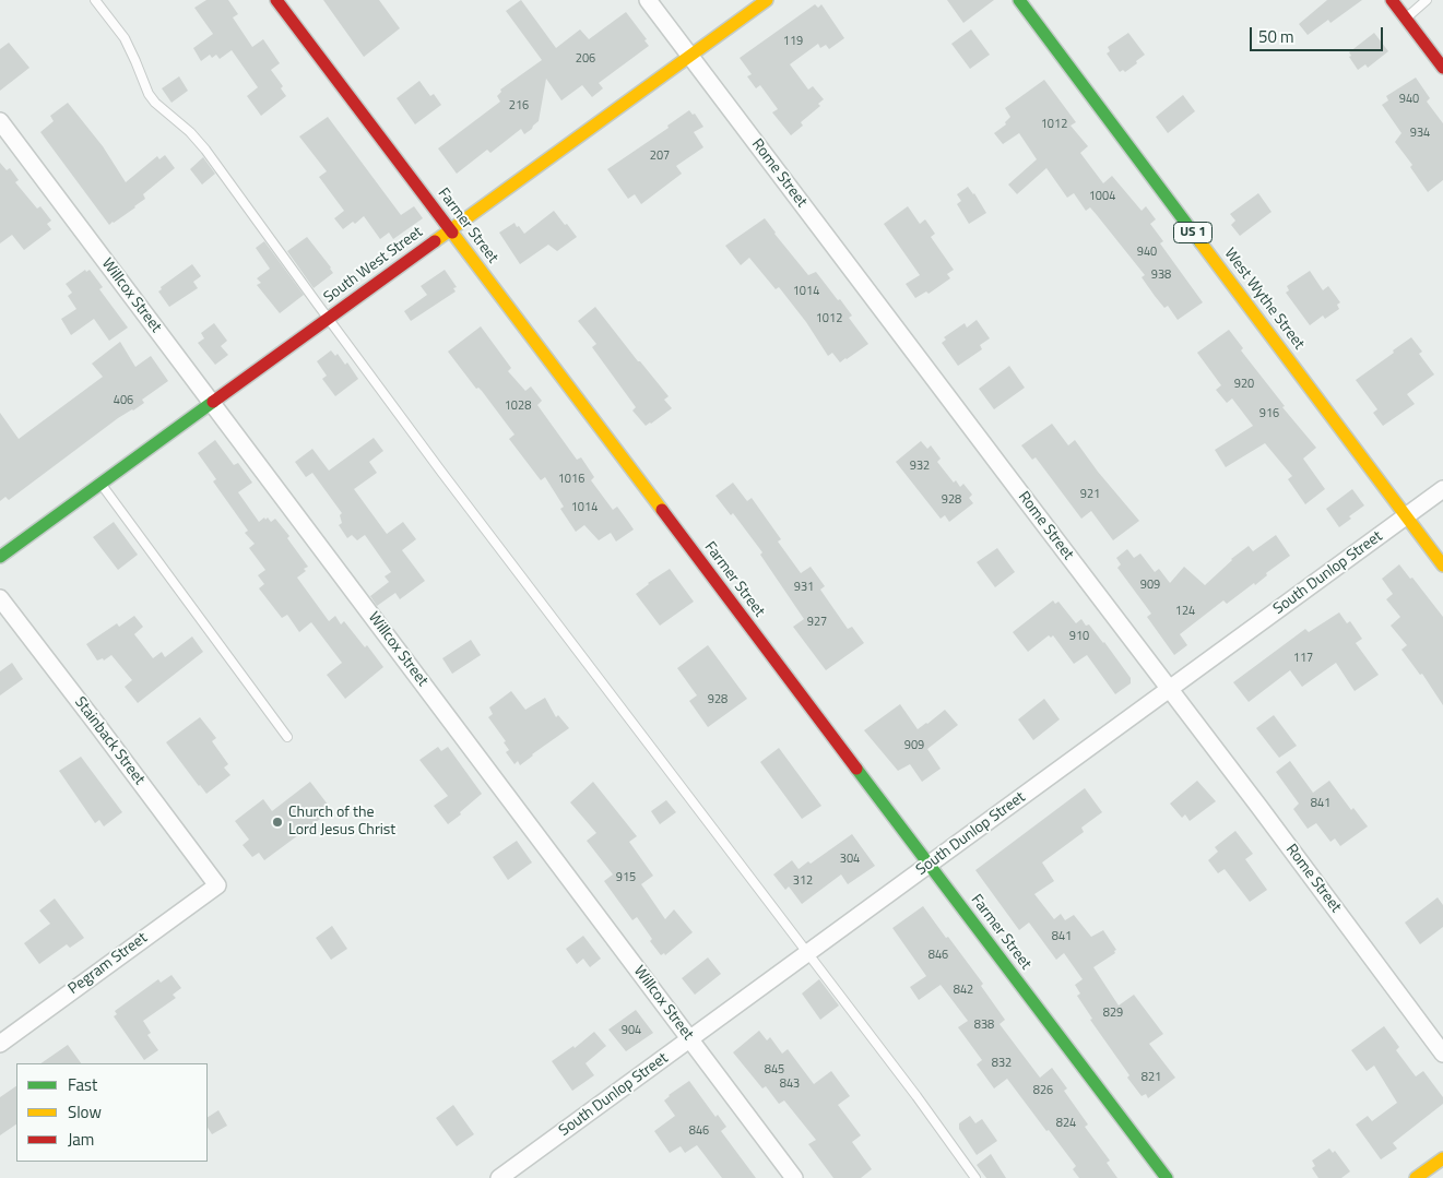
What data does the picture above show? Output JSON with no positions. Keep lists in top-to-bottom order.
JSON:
{
  "streets": {
    "street": [
      "Rome Street",
      "Farmer Street",
      "US 1",
      "South West Street",
      "Willcox Street",
      "West Wythe Street",
      "South Dunlop Street",
      "Stainback Street",
      "Pegram Street"
    ]
  },
  "crossings": [
    ["Rome Street", "South West Street"],
    ["Rome Street", "South Dunlop Street"],
    ["Farmer Street", "South West Street"],
    ["Farmer Street", "South Dunlop Street"],
    ["South West Street", "Willcox Street"],
    ["Willcox Street", "South Dunlop Street"],
    ["West Wythe Street", "South Dunlop Street"],
    ["Stainback Street", "Pegram Street"]
  ],
  "places": ["Church of the Lord Jesus Christ"],
  "house_numbers": [
    "119",
    "206",
    "940",
    "216",
    "1012",
    "934",
    "207",
    "1004",
    "940",
    "938",
    "1014",
    "1012",
    "920",
    "406",
    "1028",
    "916",
    "932",
    "1016",
    "921",
    "928",
    "1014",
    "909",
    "931",
    "124",
    "927",
    "910",
    "117",
    "928",
    "909",
    "841",
    "304",
    "915",
    "312",
    "841",
    "846",
    "842",
    "829",
    "838",
    "904",
    "832",
    "845",
    "821",
    "843",
    "826",
    "824",
    "846"
  ],
  "legend": ["Fast", "Slow", "Jam"],
  "scale_bar": "50 m"
}
